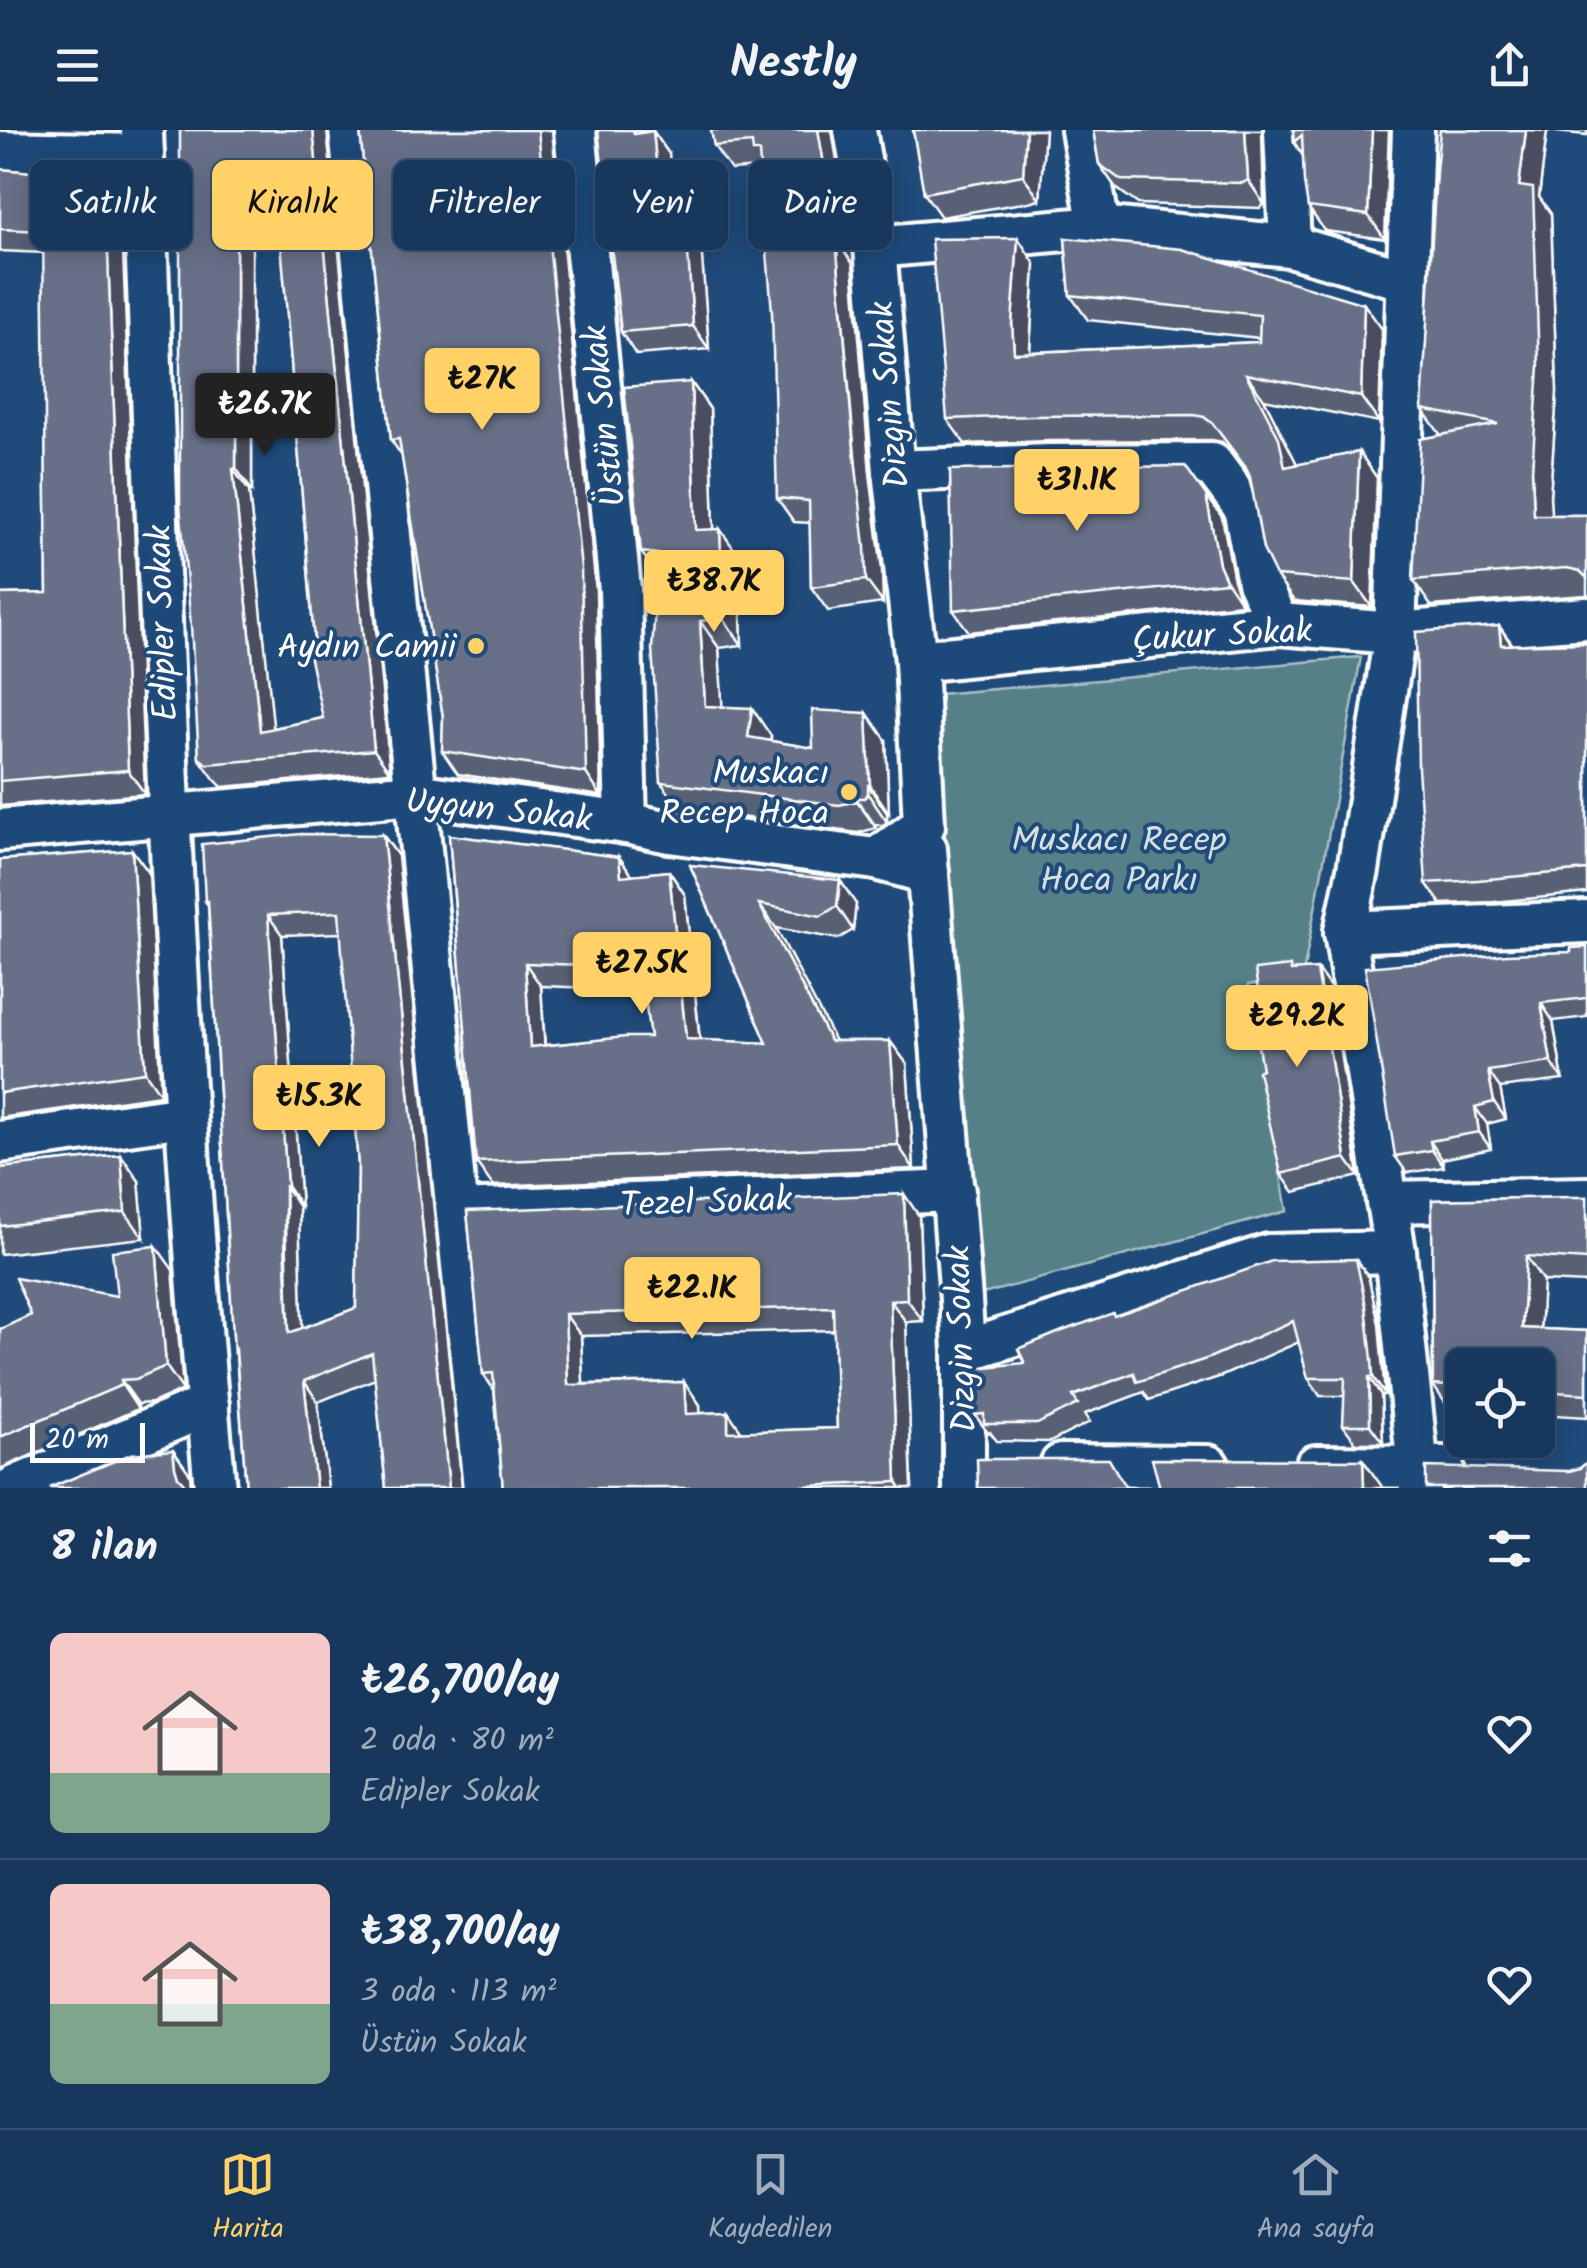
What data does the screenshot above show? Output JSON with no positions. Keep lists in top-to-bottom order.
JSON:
{
  "streets": {
    "street": [
      "Dizgin Sokak",
      "Üstün Sokak",
      "Edipler Sokak",
      "Çukur Sokak",
      "Uygun Sokak",
      "Tezel Sokak"
    ]
  },
  "crossings": [
    ["Dizgin Sokak", "Çukur Sokak"],
    ["Dizgin Sokak", "Uygun Sokak"],
    ["Dizgin Sokak", "Tezel Sokak"],
    ["Üstün Sokak", "Uygun Sokak"],
    ["Edipler Sokak", "Uygun Sokak"]
  ],
  "parks": ["Muskacı Recep Hoca Parkı"],
  "places": ["Aydın Camii", "Muskacı Recep Hoca"],
  "scale_bar": "20 m",
  "page": {
    "header": "Nestly",
    "chip": [
      "Satılık",
      "Kiralık",
      "Filtreler",
      "Yeni",
      "Daire"
    ],
    "price": [
      "₺27K",
      "₺26.7K",
      "₺31.1K",
      "₺38.7K",
      "₺27.5K",
      "₺29.2K",
      "₺15.3K",
      "₺22.1K"
    ],
    "scale": "20 m",
    "heading": "8 ilan",
    "list": [
      {
        "name": "₺26,700/ay",
        "note": "2 oda · 80 m² · Edipler Sokak"
      },
      {
        "name": "₺38,700/ay",
        "note": "3 oda · 113 m² · Üstün Sokak"
      }
    ],
    "tabs": ["Harita", "Kaydedilen", "Ana sayfa"]
  }
}
